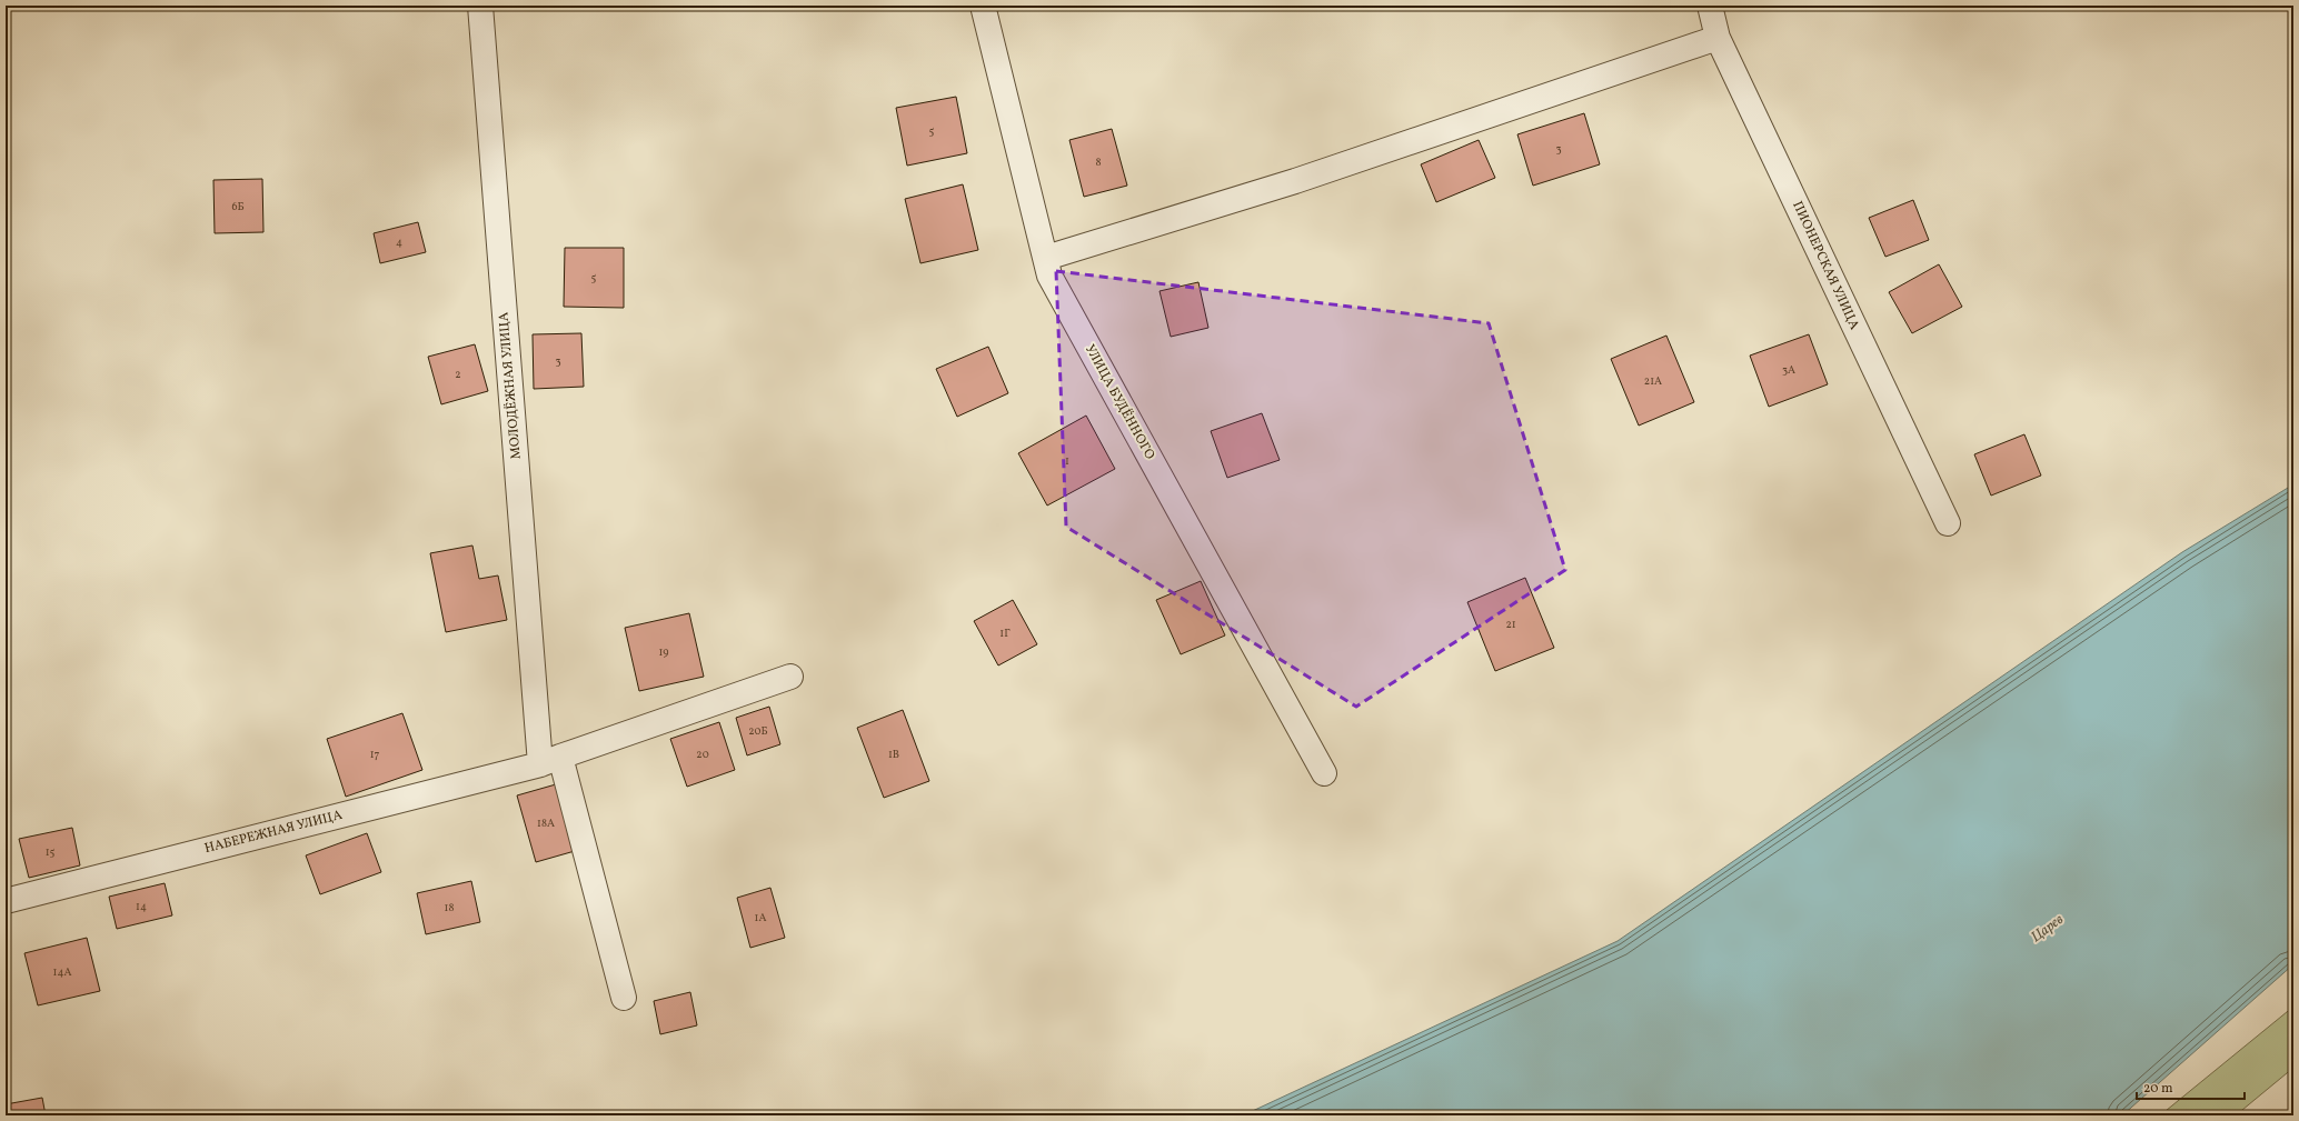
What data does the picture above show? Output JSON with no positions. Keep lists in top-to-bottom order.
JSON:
{
  "streets": {
    "street": [
      "ПИОНЕРСКАЯ УЛИЦА",
      "МОЛОДЁЖНАЯ УЛИЦА",
      "УЛИЦА БУДЁННОГО",
      "НАБЕРЕЖНАЯ УЛИЦА"
    ]
  },
  "crossings": [
    ["МОЛОДЁЖНАЯ УЛИЦА", "НАБЕРЕЖНАЯ УЛИЦА"]
  ],
  "water": ["Царев"],
  "house_numbers": [
    "5",
    "3",
    "8",
    "6Б",
    "4",
    "5",
    "3",
    "3А",
    "2",
    "21А",
    "1",
    "21",
    "1Г",
    "19",
    "20Б",
    "17",
    "20",
    "1В",
    "18А",
    "15",
    "14",
    "18",
    "1А",
    "14А"
  ],
  "scale_bar": "20 m"
}
